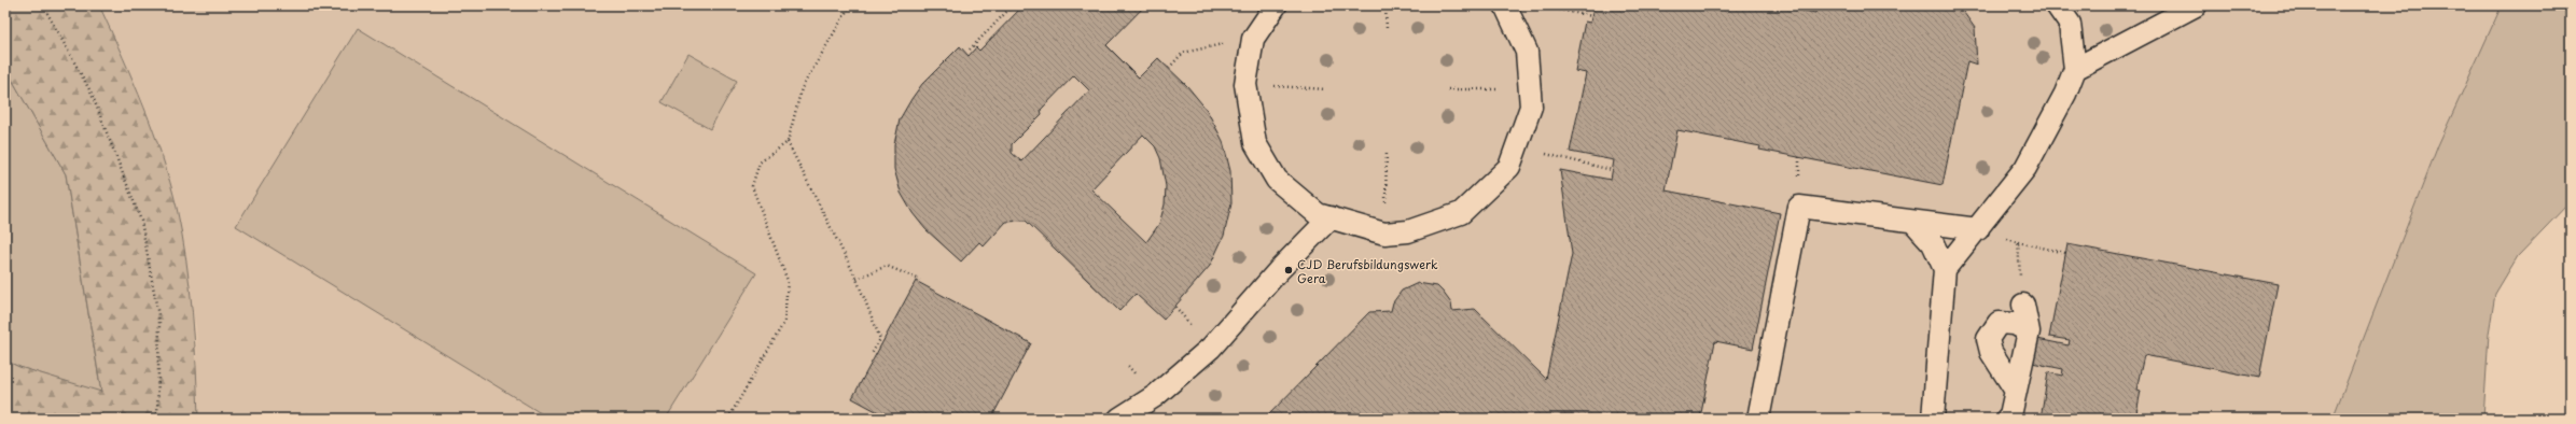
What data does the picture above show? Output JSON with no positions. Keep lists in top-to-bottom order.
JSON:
{
  "places": ["CJD Berufsbildungswerk Gera"]
}
